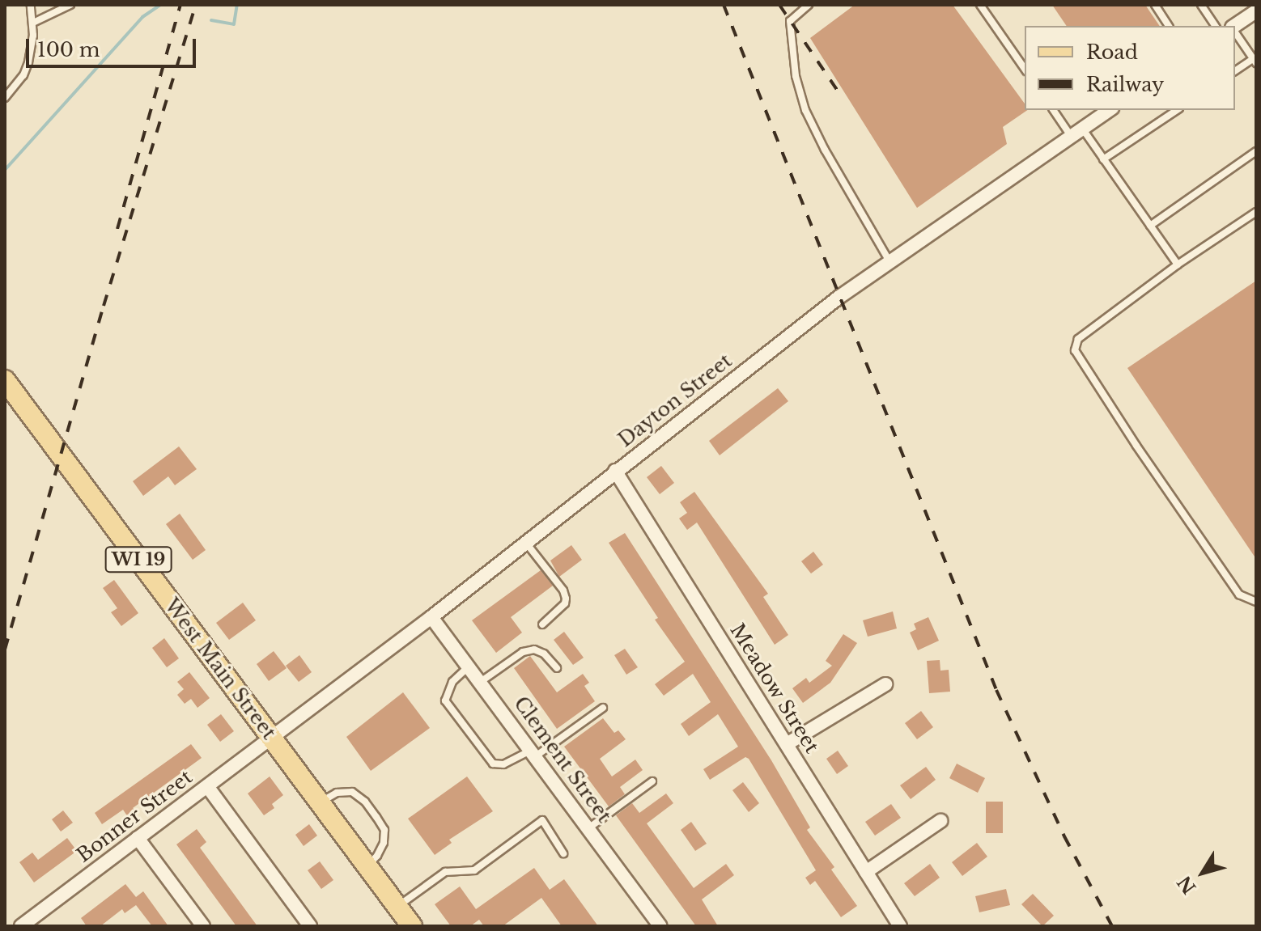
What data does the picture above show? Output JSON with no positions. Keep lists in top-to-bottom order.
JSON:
{
  "streets": {
    "main road": ["WI 19", "West Main Street"],
    "street": [
      "Dayton Street",
      "Meadow Street",
      "Clement Street",
      "Bonner Street"
    ]
  },
  "crossings": [
    ["Dayton Street", "West Main Street"],
    ["Dayton Street", "Meadow Street"],
    ["Dayton Street", "Clement Street"],
    ["Dayton Street", "Bonner Street"],
    ["West Main Street", "Bonner Street"]
  ],
  "legend": ["Road", "Railway"],
  "scale_bar": "100 m",
  "north": "bottom left"
}
